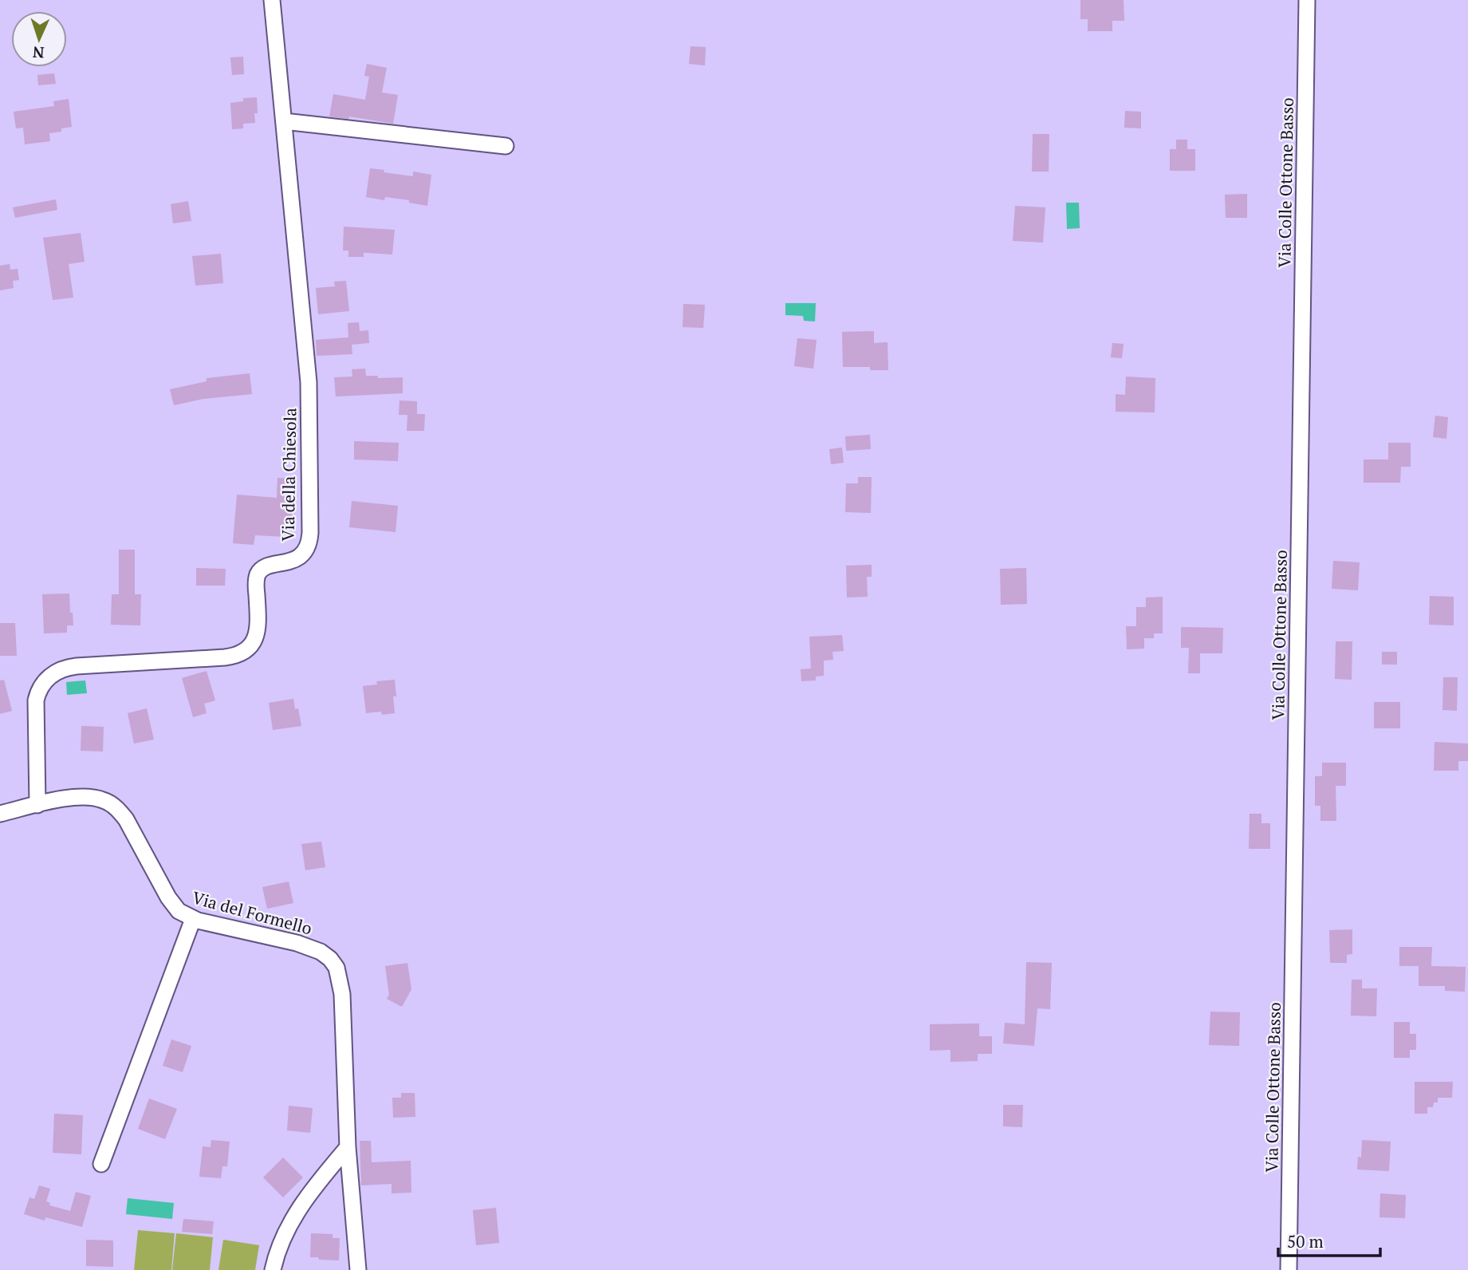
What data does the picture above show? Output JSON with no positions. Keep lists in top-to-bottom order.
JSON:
{
  "streets": {
    "street": ["Via Colle Ottone Basso", "Via della Chiesola", "Via del Formello"]
  },
  "crossings": [
    ["Via della Chiesola", "Via del Formello"]
  ],
  "scale_bar": "50 m",
  "north": "bottom"
}
